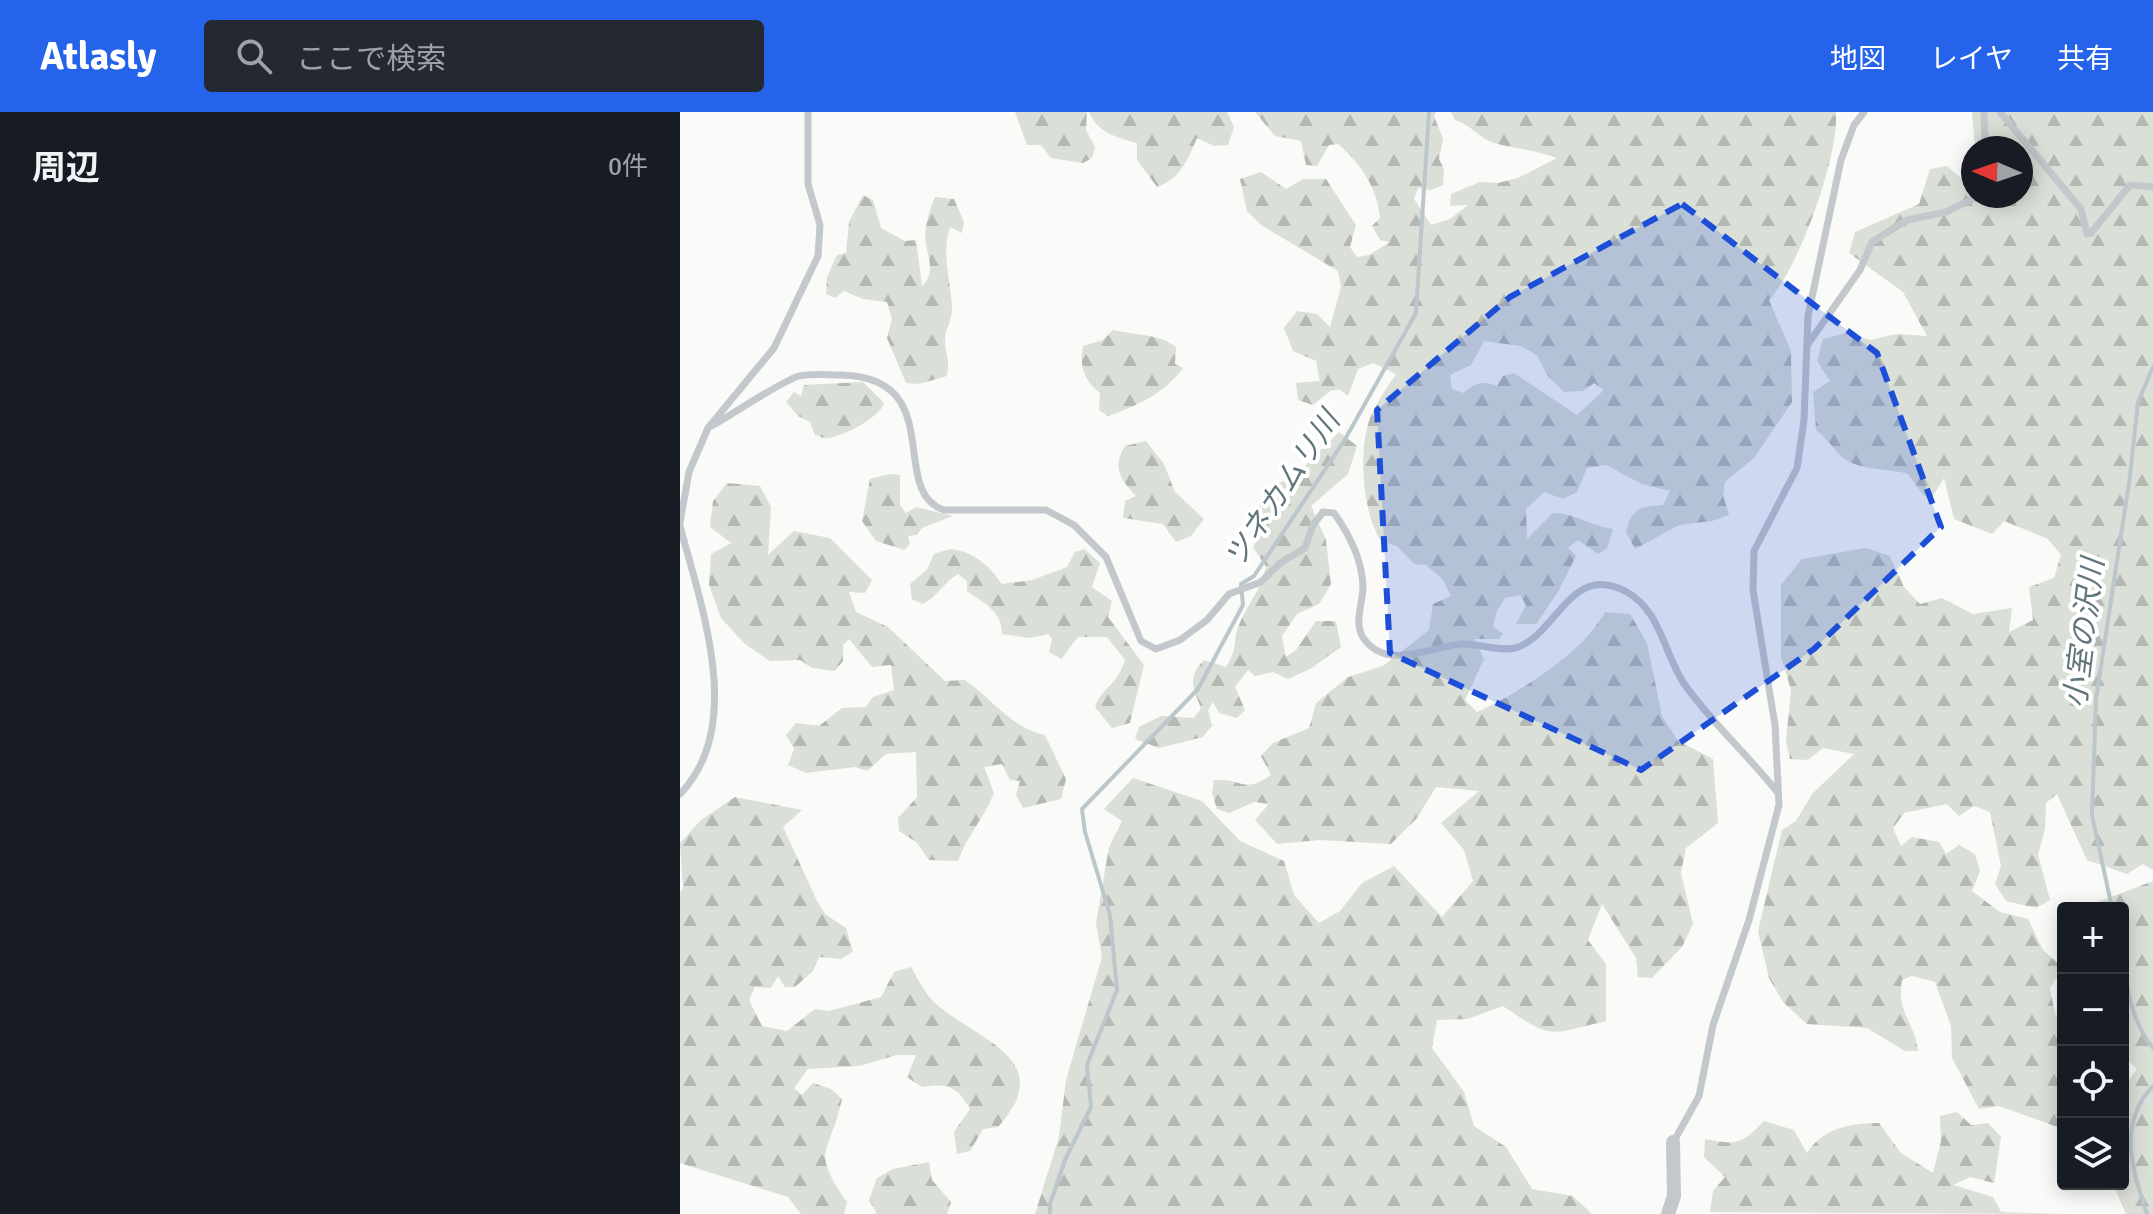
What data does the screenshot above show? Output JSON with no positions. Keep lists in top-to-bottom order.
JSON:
{
  "water": ["ツネカムリ川", "小室の沢川"],
  "north": "left",
  "page": {
    "header": "Atlasly",
    "search": "ここで検索",
    "nav": ["地図", "レイヤ", "共有"],
    "heading": ["周辺", "0件"],
    "map_buttons": ["+", "−"]
  }
}
